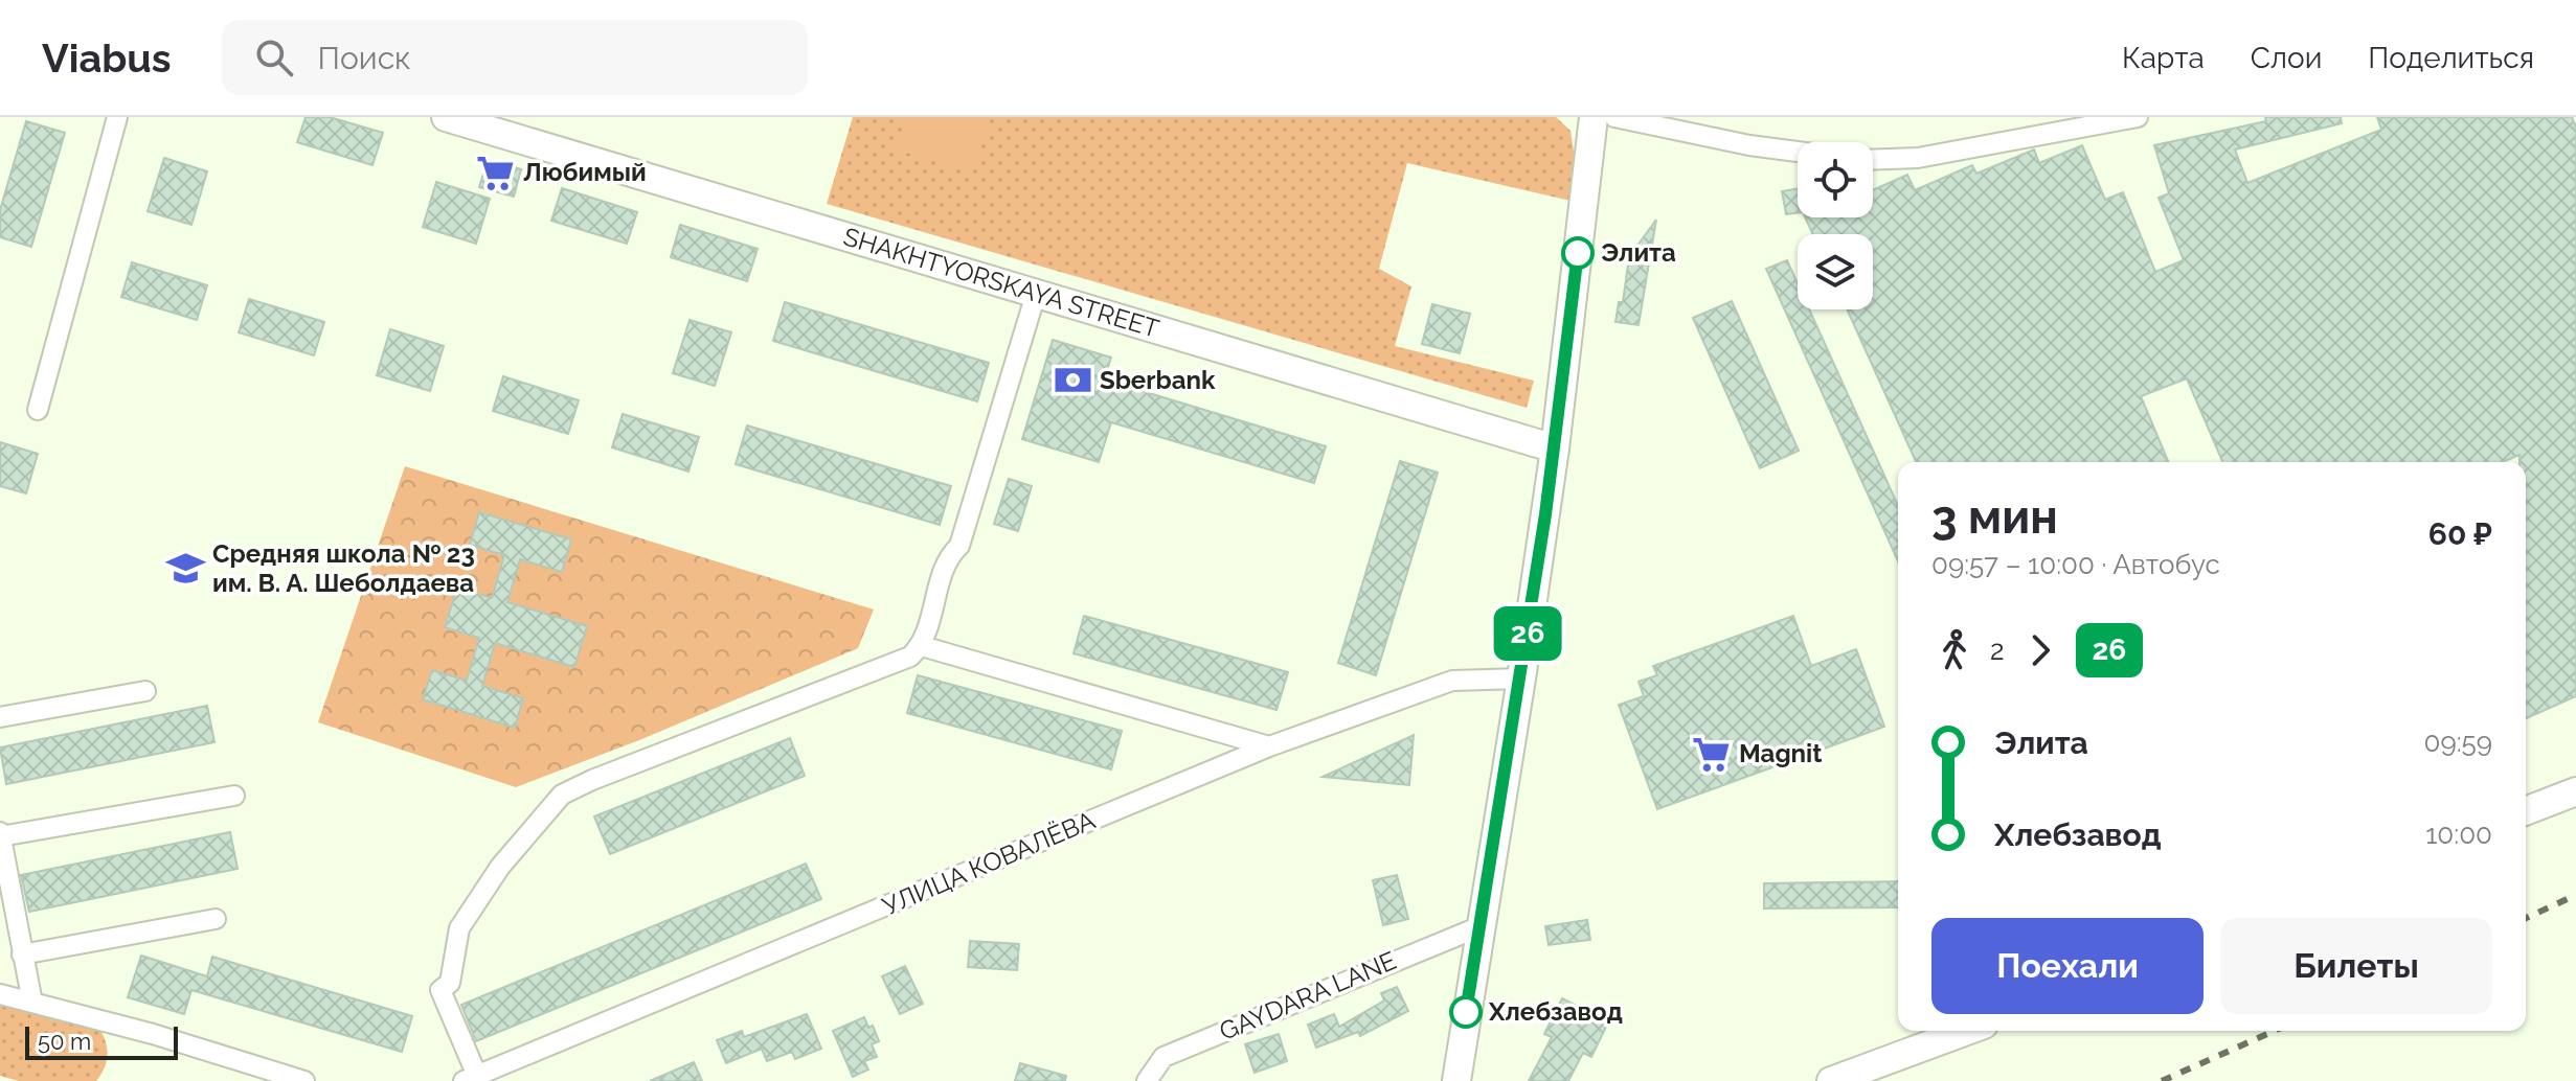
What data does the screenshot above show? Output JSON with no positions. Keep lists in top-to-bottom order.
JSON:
{
  "streets": {
    "street": ["SHAKHTYORSKAYA STREET", "УЛИЦА КОВАЛЁВА", "GAYDARA LANE"]
  },
  "places": {
    "supermarket": ["Любимый", "Magnit"],
    "other": ["Элита", "Хлебзавод"],
    "bank": ["Sberbank"],
    "school or university": ["Средняя школа № 23 им. В. А. Шеболдаева"]
  },
  "lines": ["bus line 26"],
  "scale_bar": "50 m",
  "page": {
    "header": "Viabus",
    "search": "Поиск",
    "nav": ["Карта", "Слои", "Поделиться"],
    "on_map": "26",
    "heading": ["3 мин", "09:57 – 10:00 · Автобус", "60 ₽"],
    "legs": ["2", "26"],
    "list": [
      {
        "name": "Элита",
        "value": "09:59"
      },
      {
        "name": "Хлебзавод",
        "value": "10:00"
      }
    ],
    "buttons": ["Поехали", "Билеты"],
    "scale": "50 m"
  }
}
